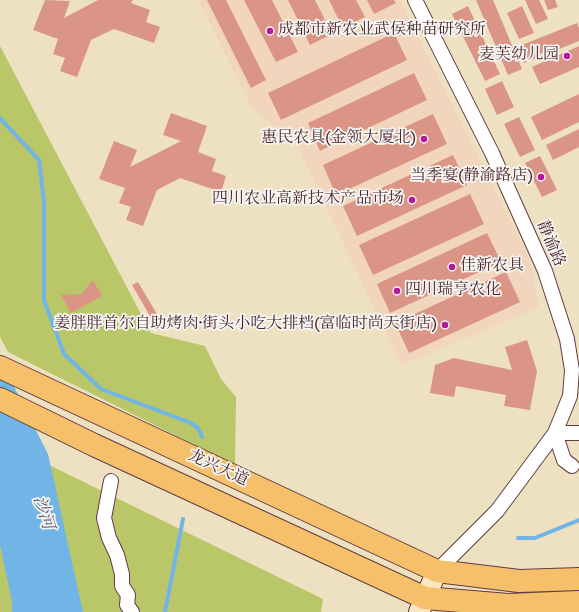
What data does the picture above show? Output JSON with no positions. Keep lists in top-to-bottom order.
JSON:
{
  "streets": {
    "main road": ["龙兴大道"],
    "street": ["静渝路"]
  },
  "crossings": [
    ["静渝路", "龙兴大道"]
  ],
  "water": ["沙河"],
  "places": [
    "成都市新农业武侯种苗研究所",
    "麦芙幼儿园",
    "惠民农具(金领大厦北)",
    "当季宴(静渝路店)",
    "四川农业高新技术产品市场",
    "佳新农具",
    "四川瑞亨农化",
    "姜胖胖首尔自助烤肉·街头小吃大排档(富临时尚天街店)"
  ]
}
